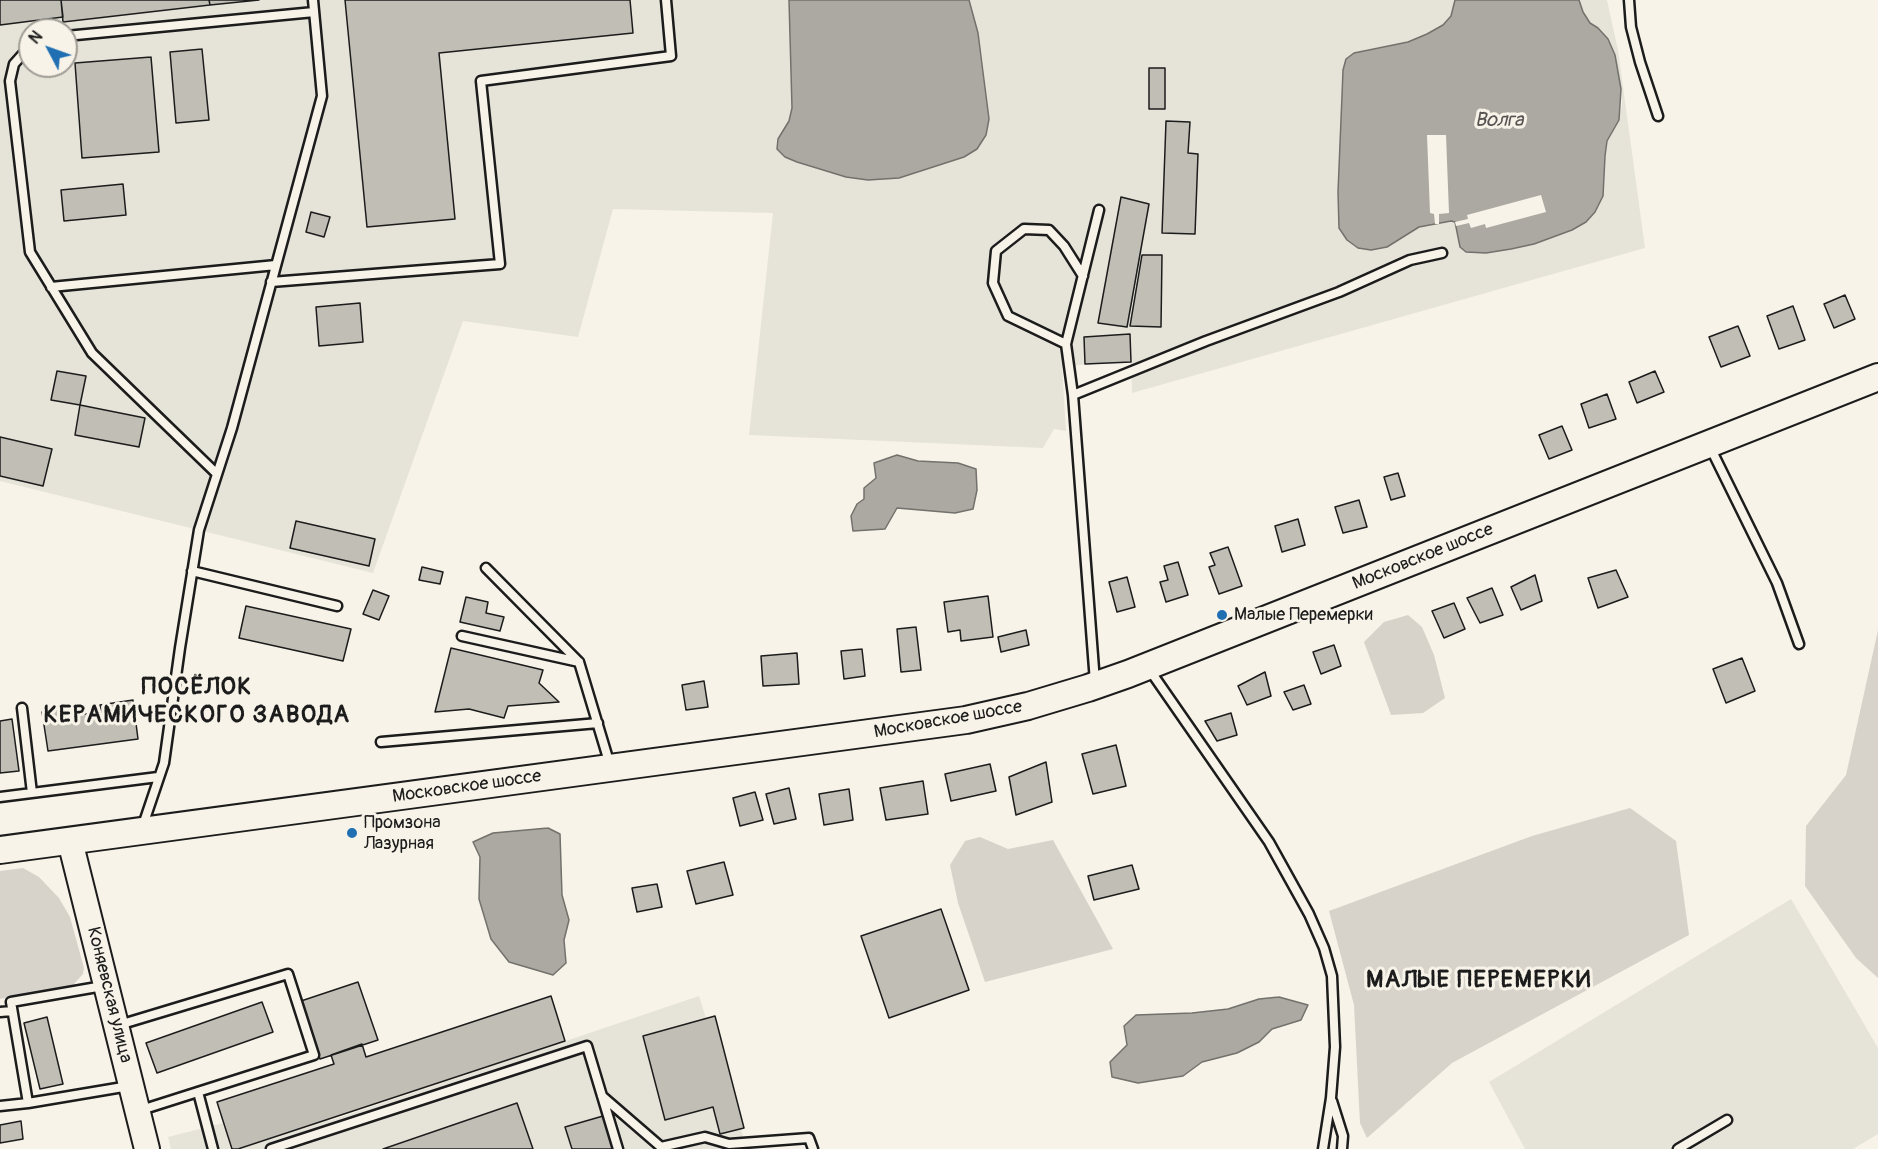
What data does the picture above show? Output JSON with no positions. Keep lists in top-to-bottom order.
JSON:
{
  "streets": {
    "main road": ["Московское шоссе"],
    "street": ["Коняевская улица"]
  },
  "crossings": [
    ["Московское шоссе", "Коняевская улица"]
  ],
  "districts": ["ПОСЁЛОК КЕРАМИЧЕСКОГО ЗАВОДА", "МАЛЫЕ ПЕРЕМЕРКИ"],
  "water": ["Волга"],
  "places": ["Малые Перемерки", "Промзона Лазурная"],
  "north": "top left"
}
